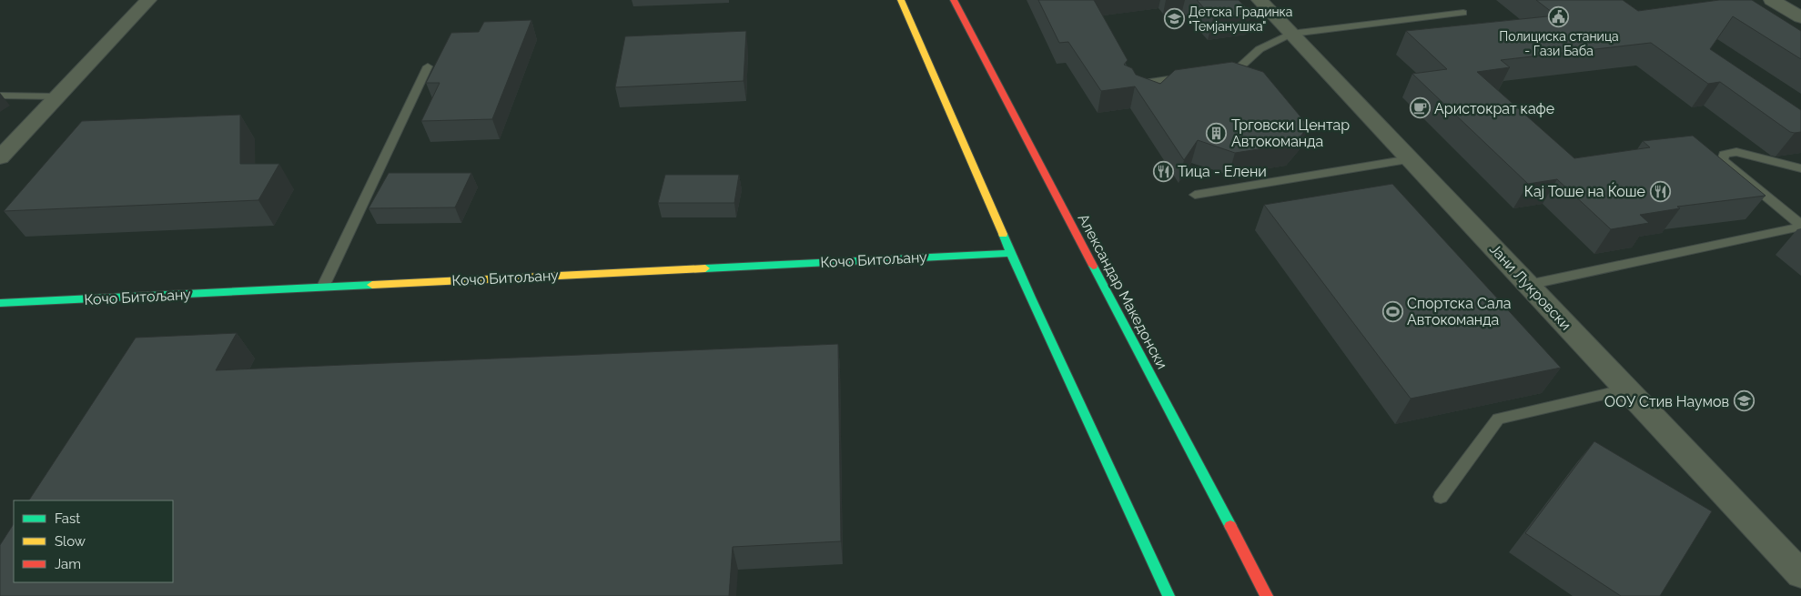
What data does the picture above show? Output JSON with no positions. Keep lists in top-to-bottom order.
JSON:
{
  "streets": {
    "street": ["Кочо Битољану", "Јани Лукровски", "Александар Македонски"]
  },
  "places": {
    "public building": ["Полициска станица - Гази Баба"],
    "school or university": ["Детска Градинка \"Темјанушка\"", "ООУ Стив Наумов"],
    "cafe": ["Аристократ кафе"],
    "building": ["Трговски Центар Автокоманда"],
    "restaurant": ["Тица - Елени", "Кај Тоше на Ќоше"],
    "sports": ["Спортска Сала Автокоманда"]
  },
  "legend": ["Fast", "Slow", "Jam"]
}
